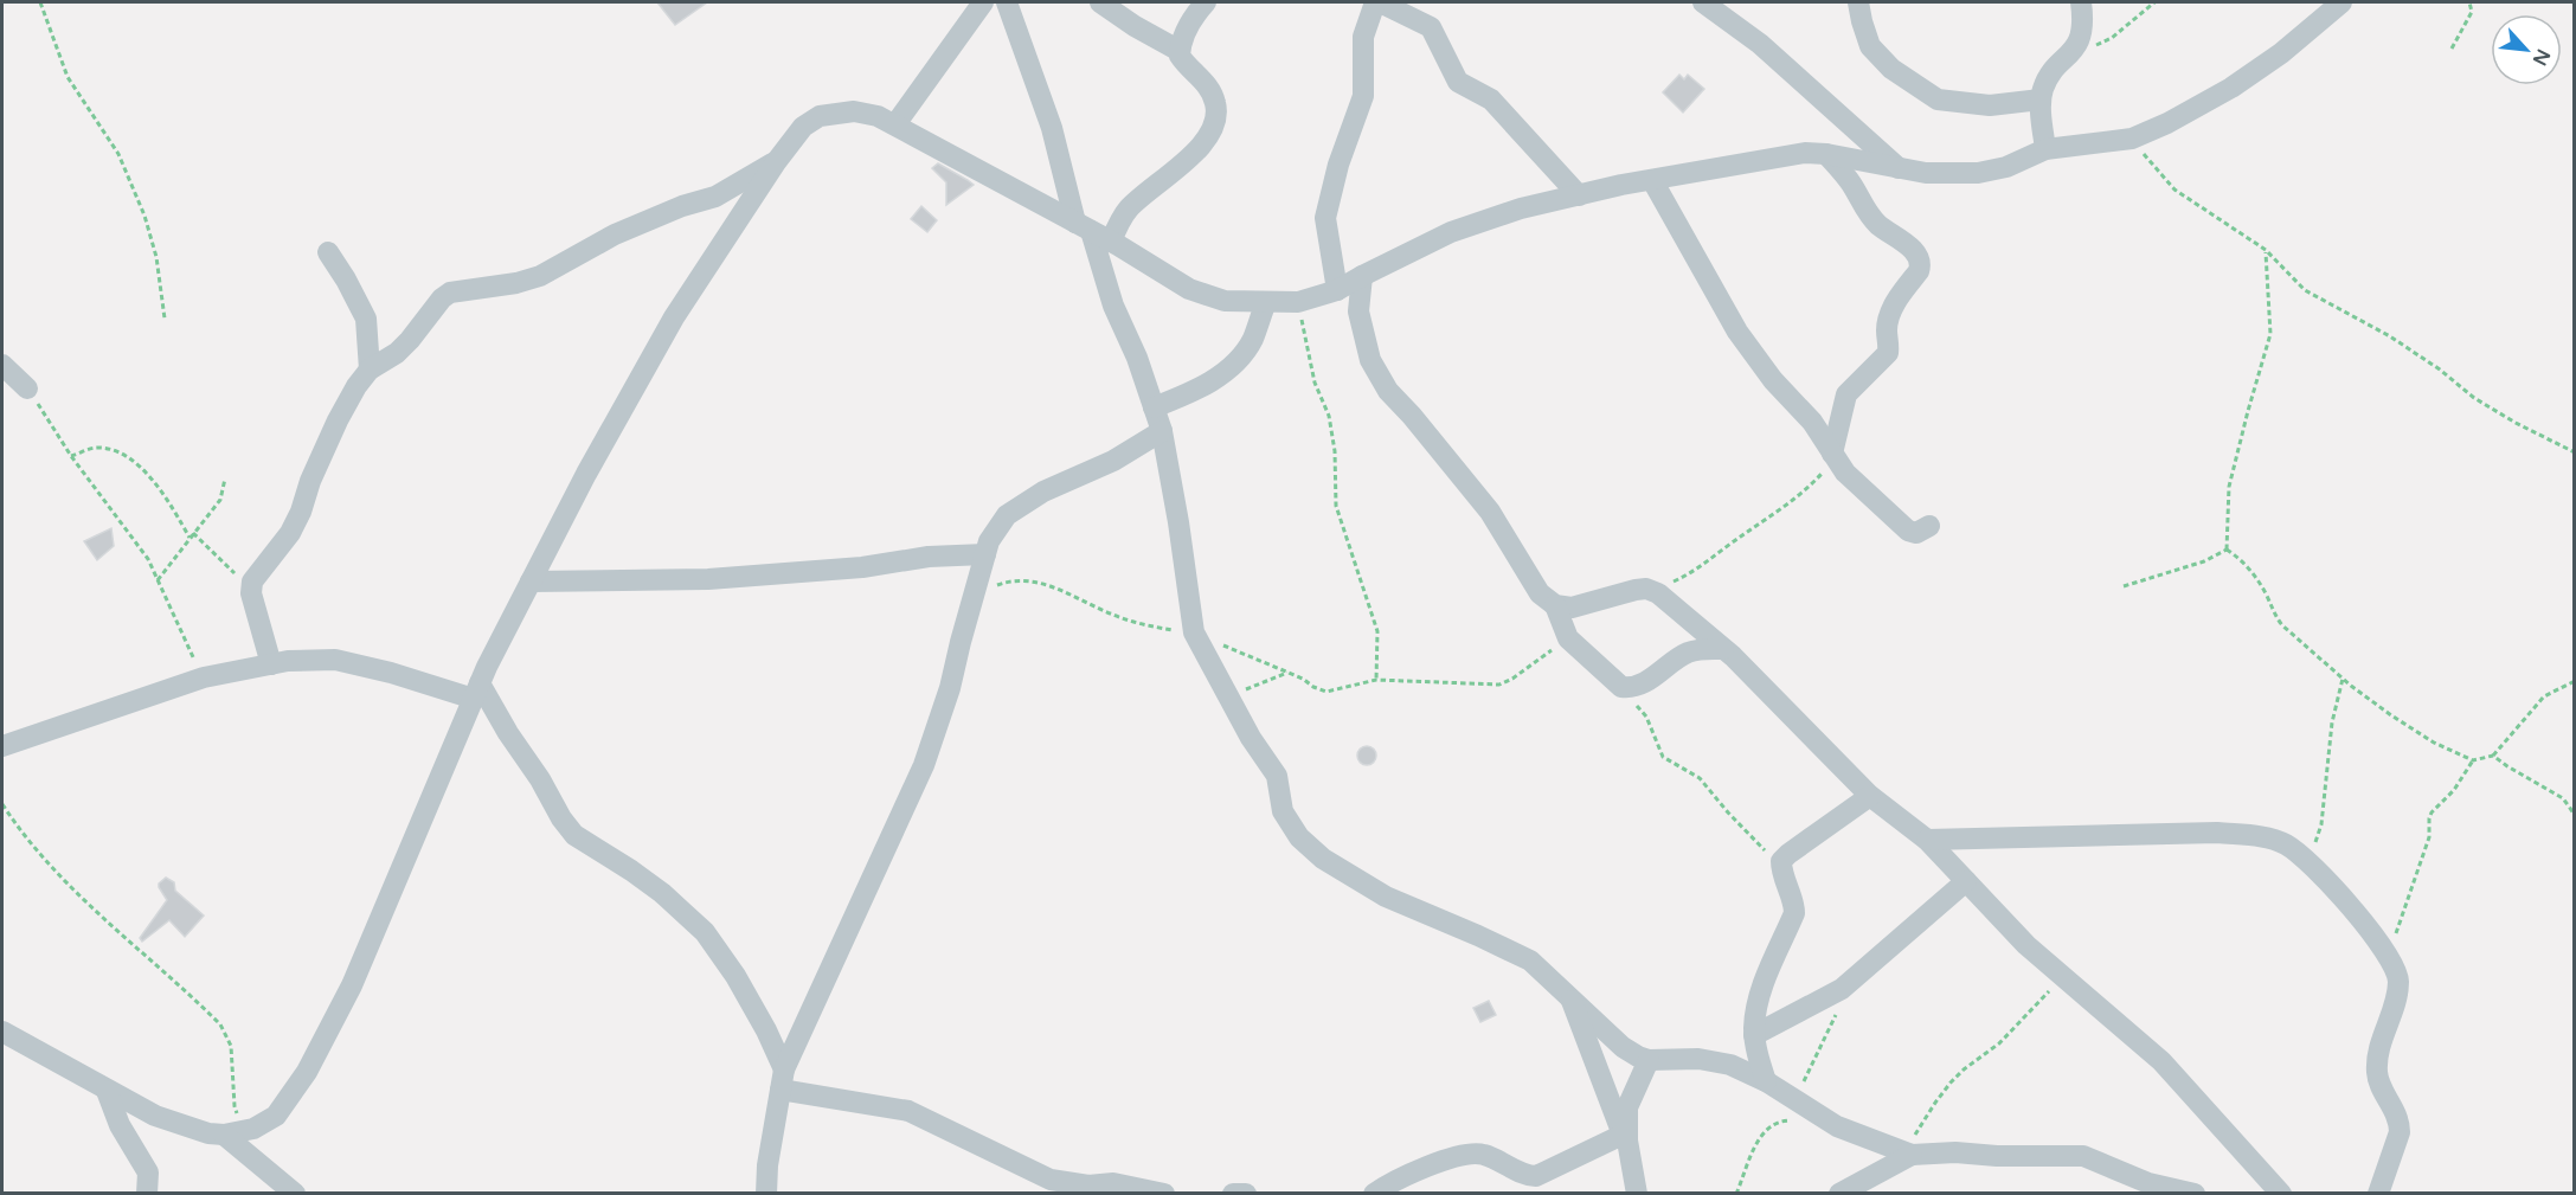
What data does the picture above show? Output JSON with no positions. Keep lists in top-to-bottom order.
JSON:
{
  "north": "bottom right"
}
